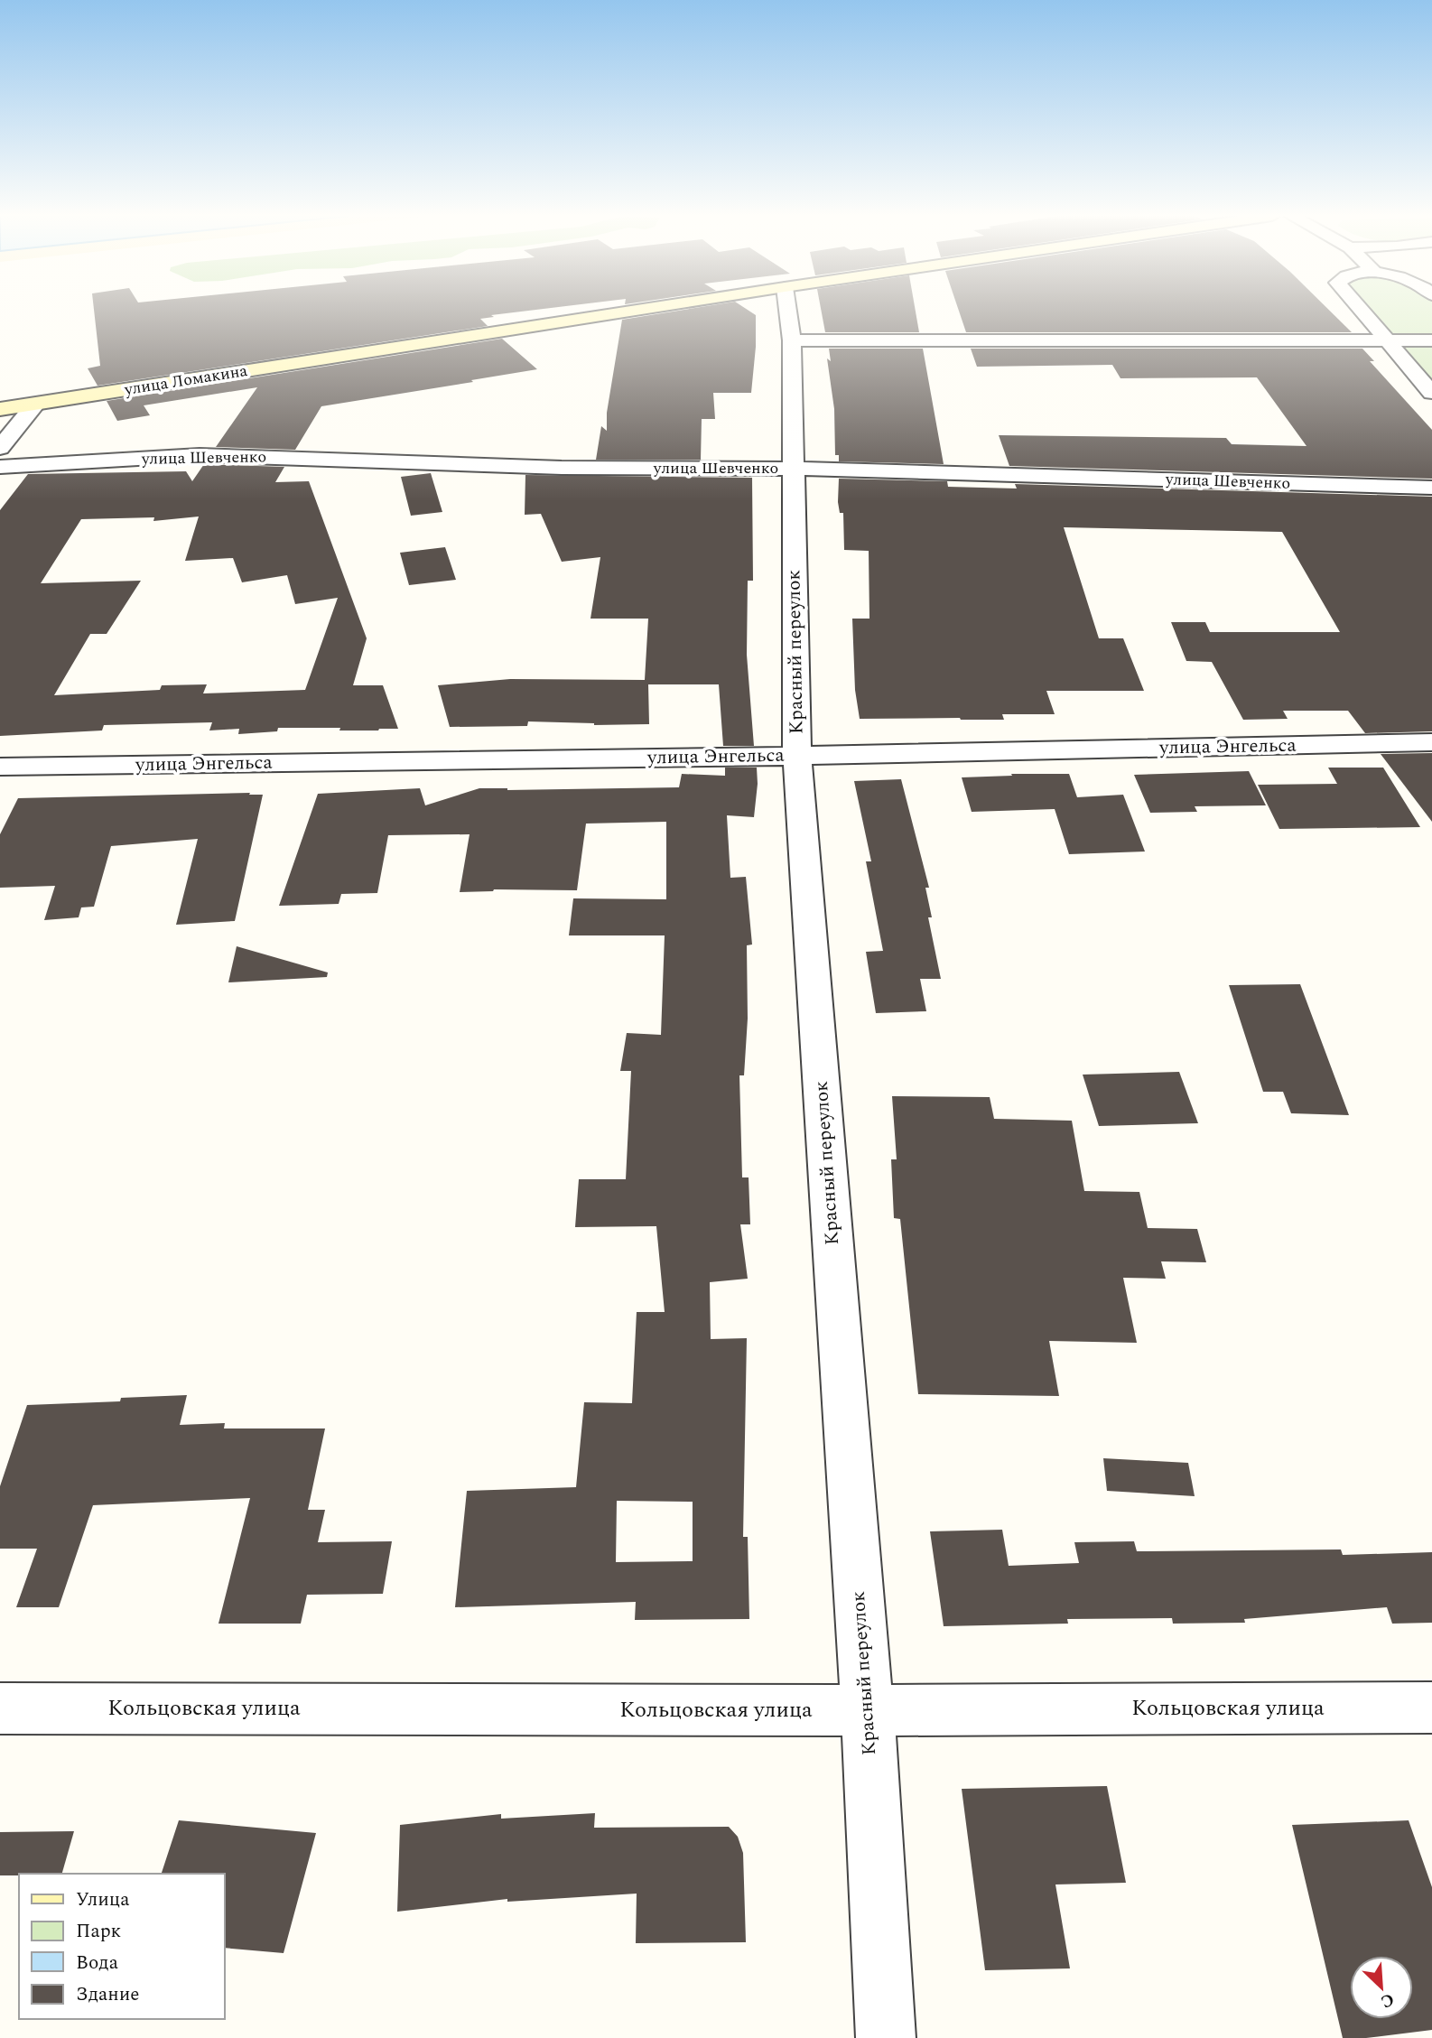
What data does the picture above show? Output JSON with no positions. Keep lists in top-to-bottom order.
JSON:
{
  "streets": {
    "street": [
      "улица Ломакина",
      "улица Шевченко",
      "Красный переулок",
      "улица Энгельса",
      "Кольцовская улица"
    ]
  },
  "crossings": [
    ["улица Шевченко", "Красный переулок"],
    ["Красный переулок", "улица Энгельса"],
    ["Красный переулок", "Кольцовская улица"]
  ],
  "legend": [
    "Улица",
    "Парк",
    "Вода",
    "Здание"
  ],
  "north": "bottom right"
}
